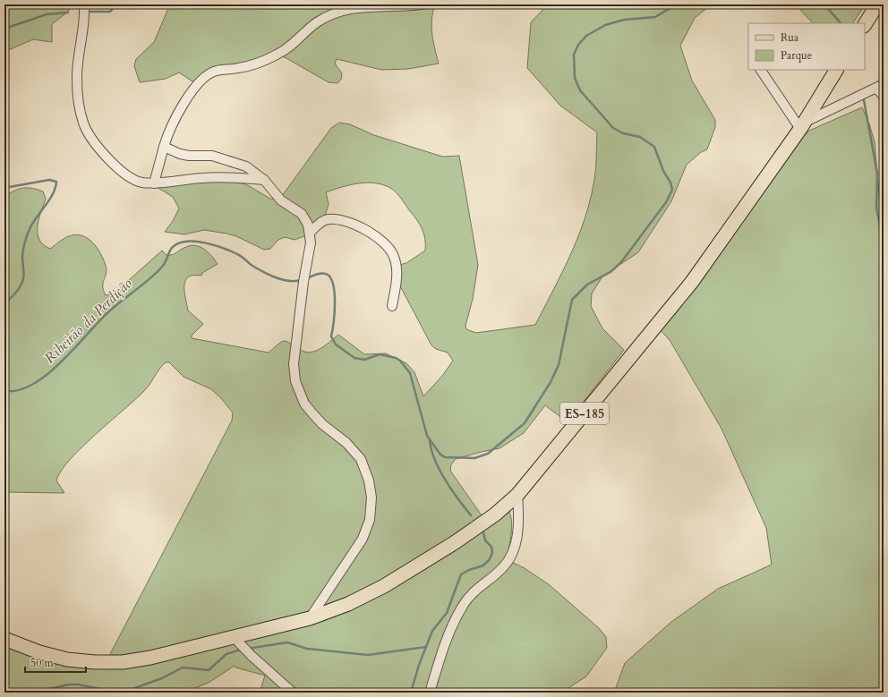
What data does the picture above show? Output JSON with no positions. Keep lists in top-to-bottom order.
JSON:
{
  "streets": {
    "main road": ["ES-185"]
  },
  "water": ["Ribeirão da Perdição"],
  "legend": ["Rua", "Parque"],
  "scale_bar": "50 m"
}
